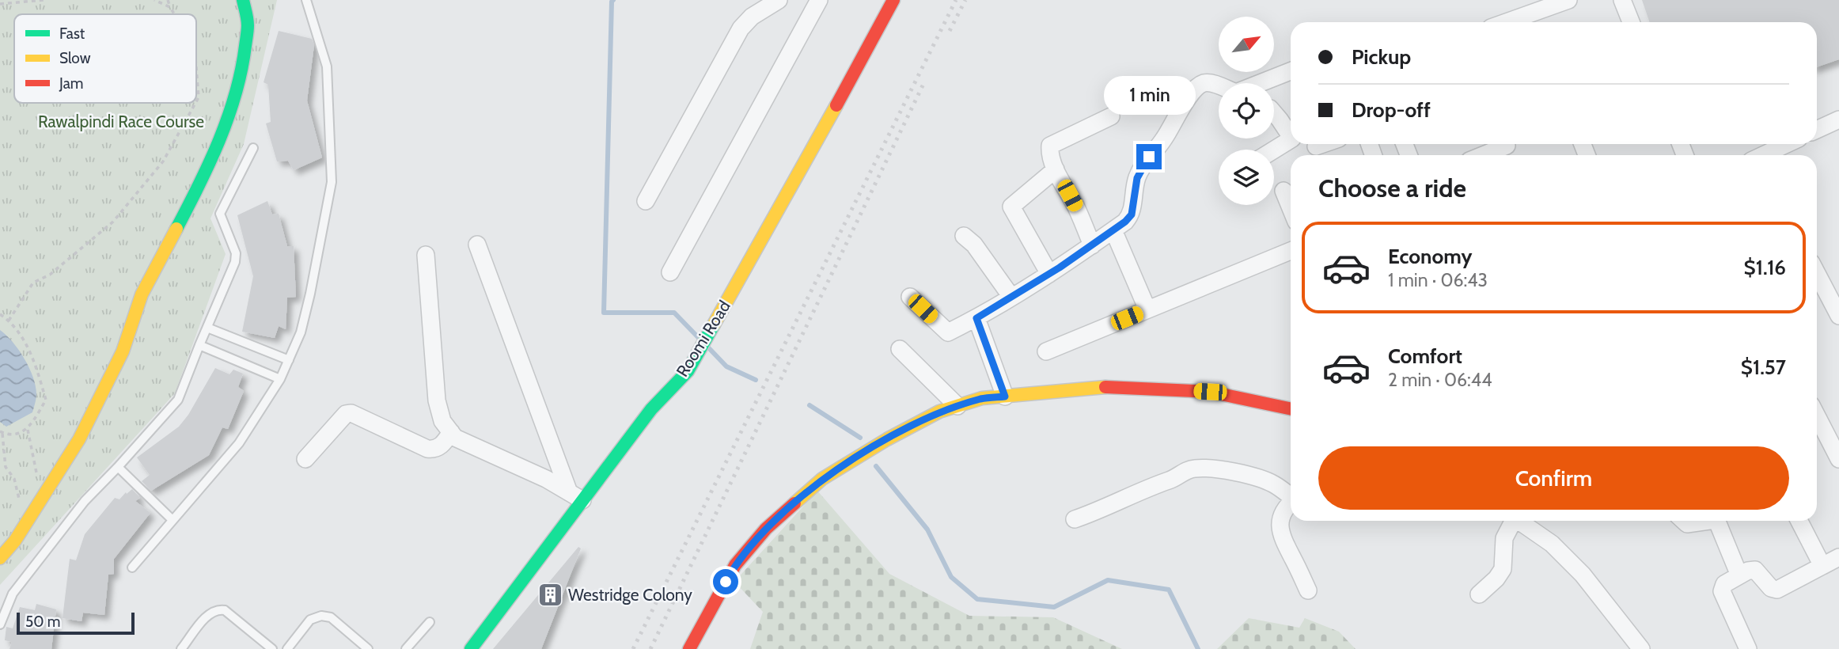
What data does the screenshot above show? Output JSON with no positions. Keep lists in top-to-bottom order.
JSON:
{
  "streets": {
    "street": ["Roomi Road"]
  },
  "parks": ["Rawalpindi Race Course"],
  "places": {
    "building": ["Westridge Colony"]
  },
  "legend": ["Fast", "Slow", "Jam"],
  "scale_bar": "50 m",
  "north": "top right",
  "page": {
    "banner": ["Pickup", "Drop-off"],
    "bubble": "1 min",
    "heading": "Choose a ride",
    "list": [
      {
        "name": "Economy",
        "note": "1 min · 06:43",
        "value": "$1.16"
      },
      {
        "name": "Comfort",
        "note": "2 min · 06:44",
        "value": "$1.57"
      }
    ],
    "buttons": "Confirm",
    "scale": "50 m"
  }
}
